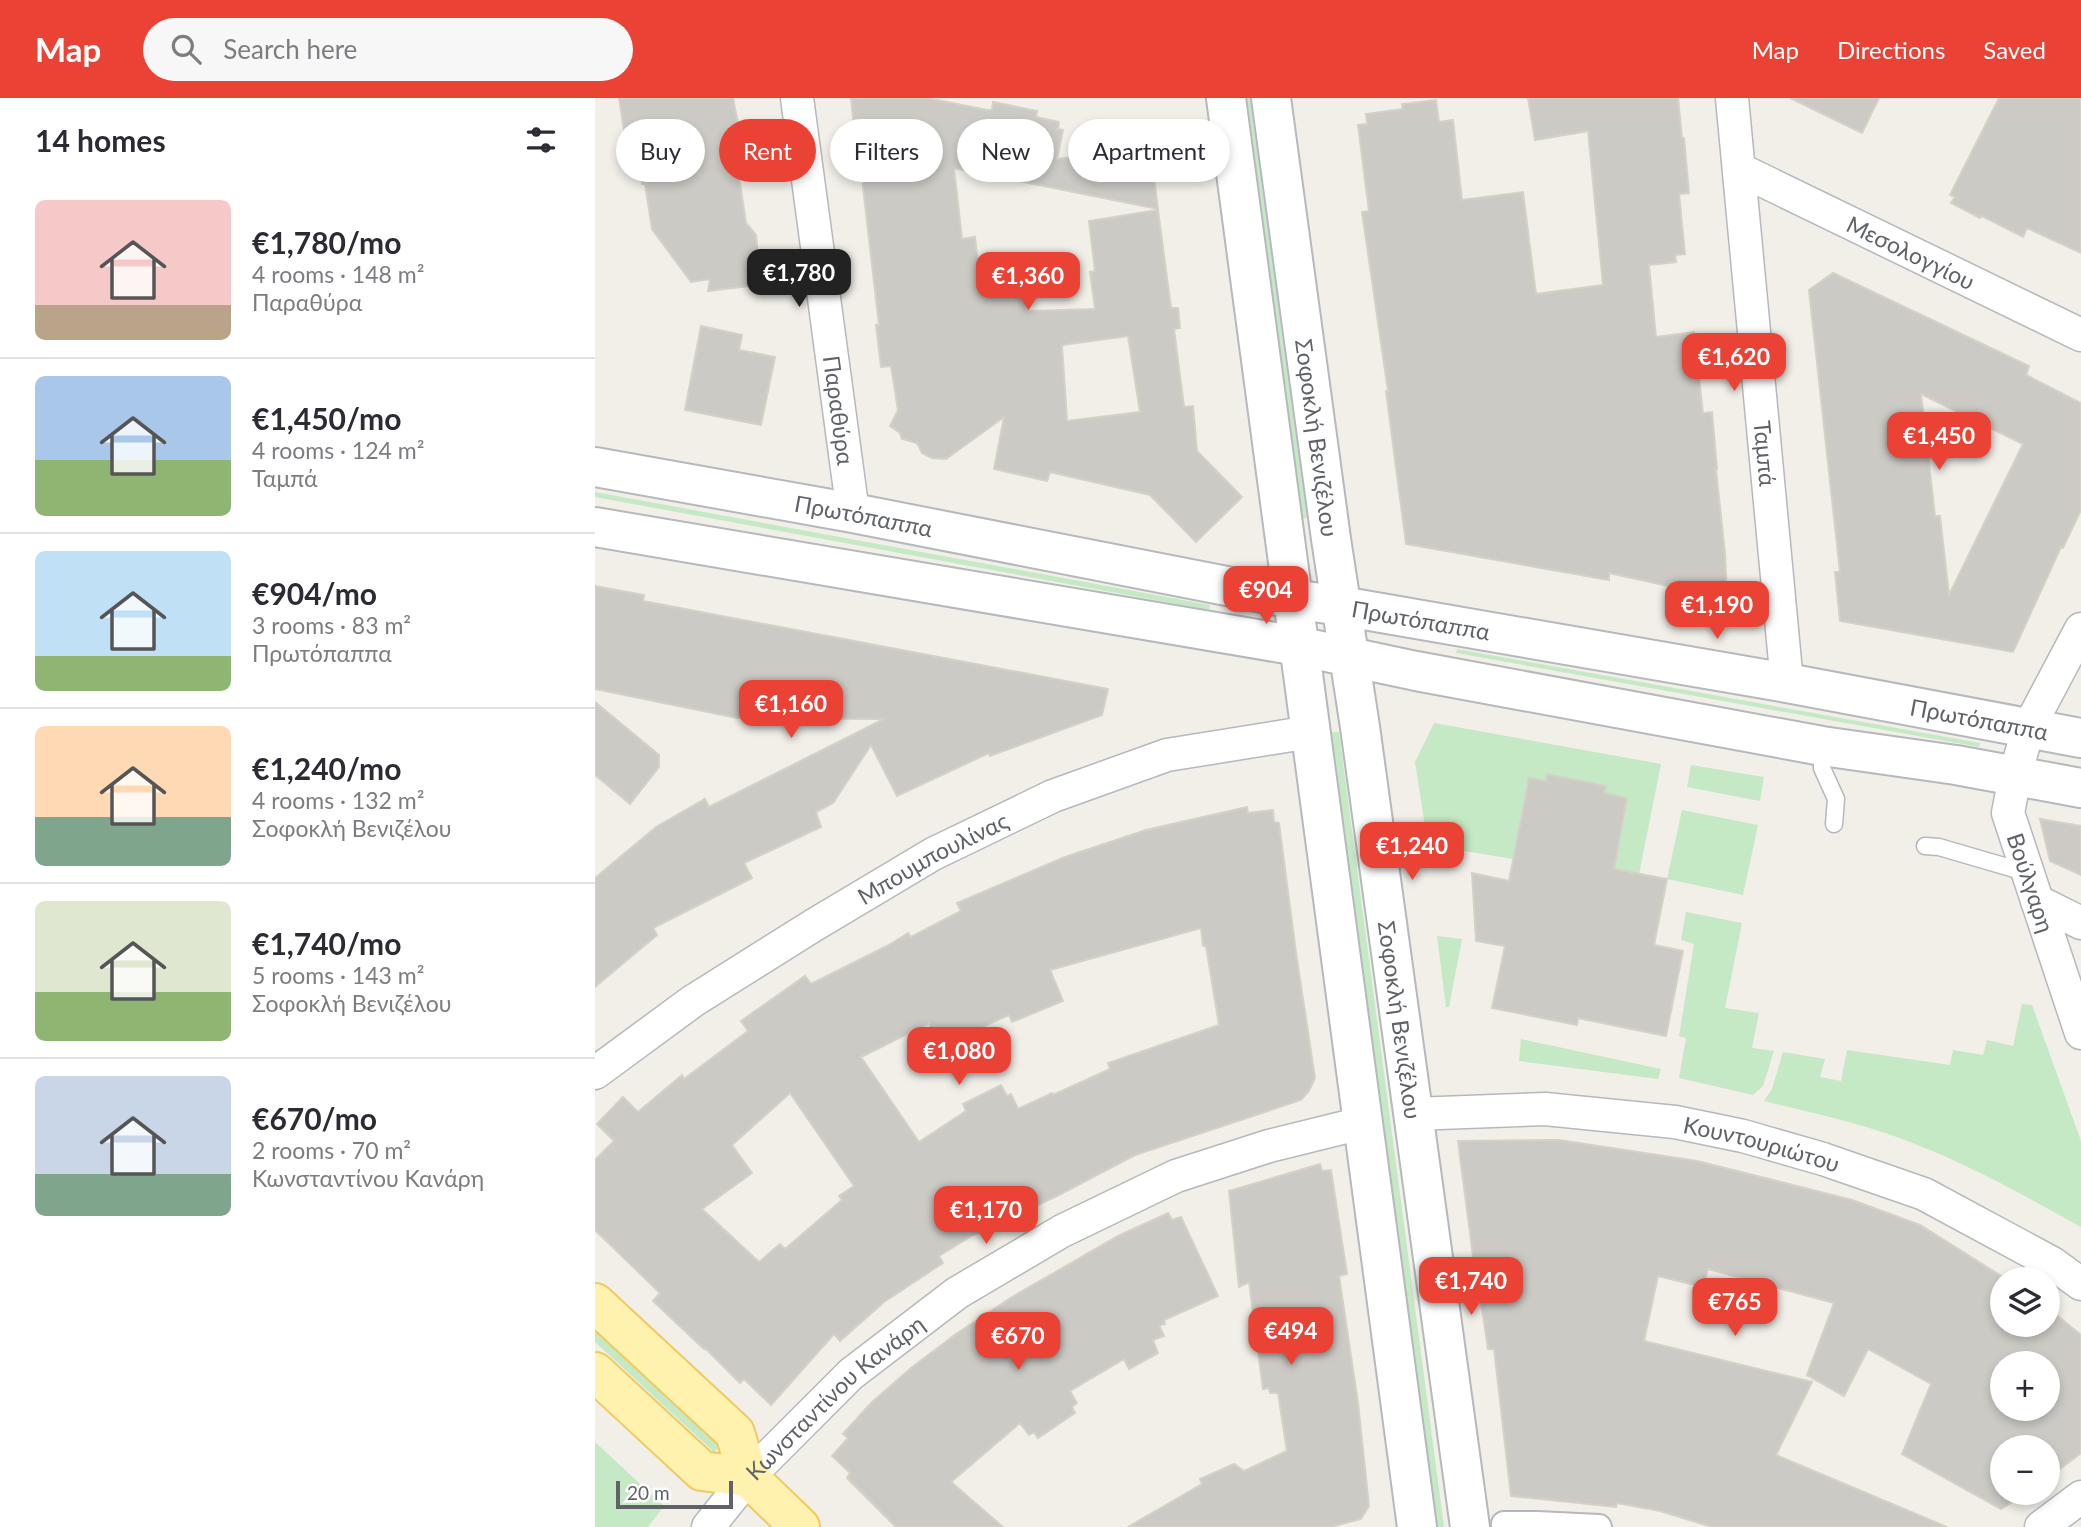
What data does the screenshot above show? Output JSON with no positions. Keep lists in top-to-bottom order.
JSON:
{
  "streets": {
    "street": [
      "Μεσολογγίου",
      "Παραθύρα",
      "Σοφοκλή Βενιζέλου",
      "Ταμπά",
      "Πρωτόπαππα",
      "Μπουμπουλίνας",
      "Βούλγαρη",
      "Κουντουριώτου",
      "Κωνσταντίνου Κανάρη"
    ]
  },
  "crossings": [
    ["Μεσολογγίου", "Ταμπά"],
    ["Παραθύρα", "Πρωτόπαππα"],
    ["Σοφοκλή Βενιζέλου", "Πρωτόπαππα"],
    ["Σοφοκλή Βενιζέλου", "Μπουμπουλίνας"],
    ["Σοφοκλή Βενιζέλου", "Κουντουριώτου"],
    ["Σοφοκλή Βενιζέλου", "Κωνσταντίνου Κανάρη"],
    ["Ταμπά", "Πρωτόπαππα"],
    ["Πρωτόπαππα", "Βούλγαρη"]
  ],
  "scale_bar": "20 m",
  "page": {
    "header": "Map",
    "search": "Search here",
    "nav": ["Map", "Directions", "Saved"],
    "heading": "14 homes",
    "chip": [
      "Buy",
      "Rent",
      "Filters",
      "New",
      "Apartment"
    ],
    "list": [
      {
        "name": "€1,780/mo",
        "note": "4 rooms · 148 m² · Παραθύρα"
      },
      {
        "name": "€1,450/mo",
        "note": "4 rooms · 124 m² · Ταμπά"
      },
      {
        "name": "€904/mo",
        "note": "3 rooms · 83 m² · Πρωτόπαππα"
      },
      {
        "name": "€1,240/mo",
        "note": "4 rooms · 132 m² · Σοφοκλή Βενιζέλου"
      },
      {
        "name": "€1,740/mo",
        "note": "5 rooms · 143 m² · Σοφοκλή Βενιζέλου"
      },
      {
        "name": "€670/mo",
        "note": "2 rooms · 70 m² · Κωνσταντίνου Κανάρη"
      }
    ],
    "price": [
      "€1,780",
      "€1,360",
      "€1,620",
      "€1,450",
      "€904",
      "€1,190",
      "€1,160",
      "€1,240",
      "€1,080",
      "€1,170",
      "€1,740",
      "€765",
      "€494",
      "€670"
    ],
    "map_buttons": ["+", "−"],
    "scale": "20 m"
  }
}
